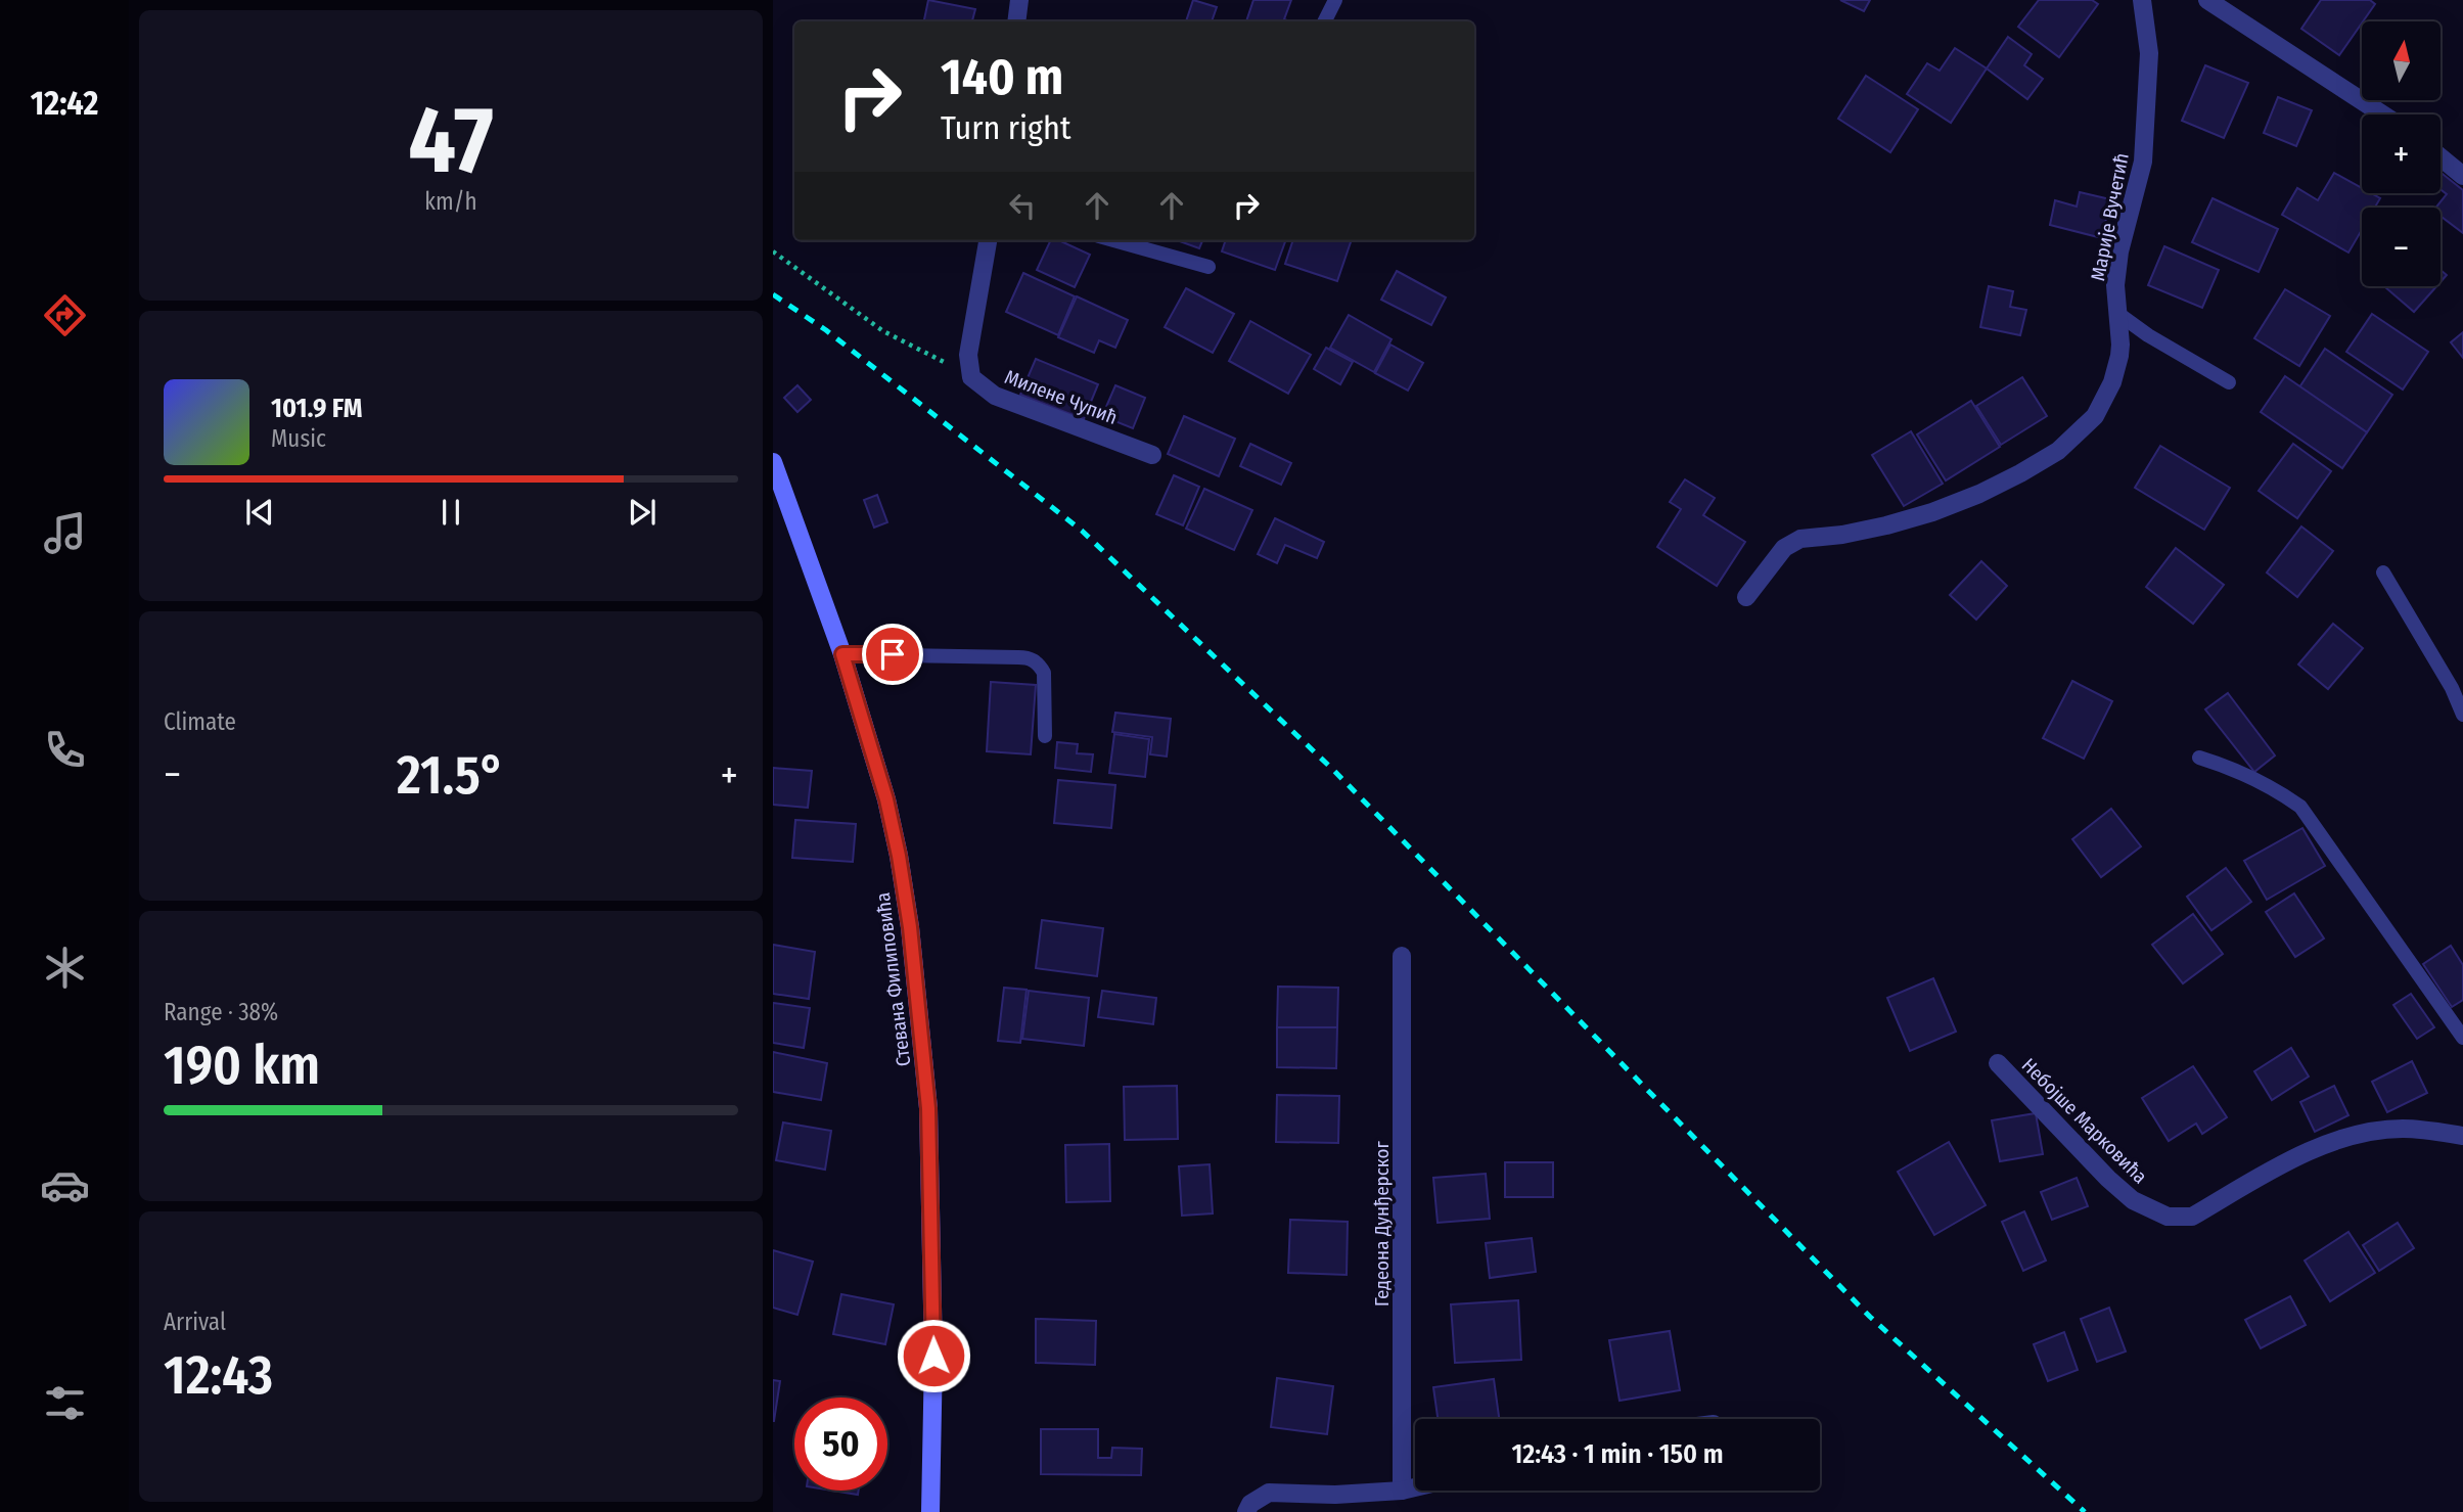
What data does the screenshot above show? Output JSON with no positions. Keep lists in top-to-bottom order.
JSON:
{
  "streets": {
    "main road": ["Стевана Филиповића"],
    "street": [
      "Марије Вучетић",
      "Милене Чупић",
      "Небојше Марковића",
      "Гедеона Дунђерског"
    ]
  },
  "north": "top",
  "page": {
    "tabs": "12:42",
    "tile": [
      ["47", "km/h"],
      "Climate",
      ["Range · 38%", "190 km"],
      ["Arrival", "12:43"]
    ],
    "map_buttons": ["+", "−"],
    "turn": ["140 m", "Turn right"],
    "song": ["101.9 FM", "Music"],
    "heat": ["−", "21.5°", "+"],
    "limit": "50",
    "trip": "12:43 · 1 min · 150 m"
  }
}
